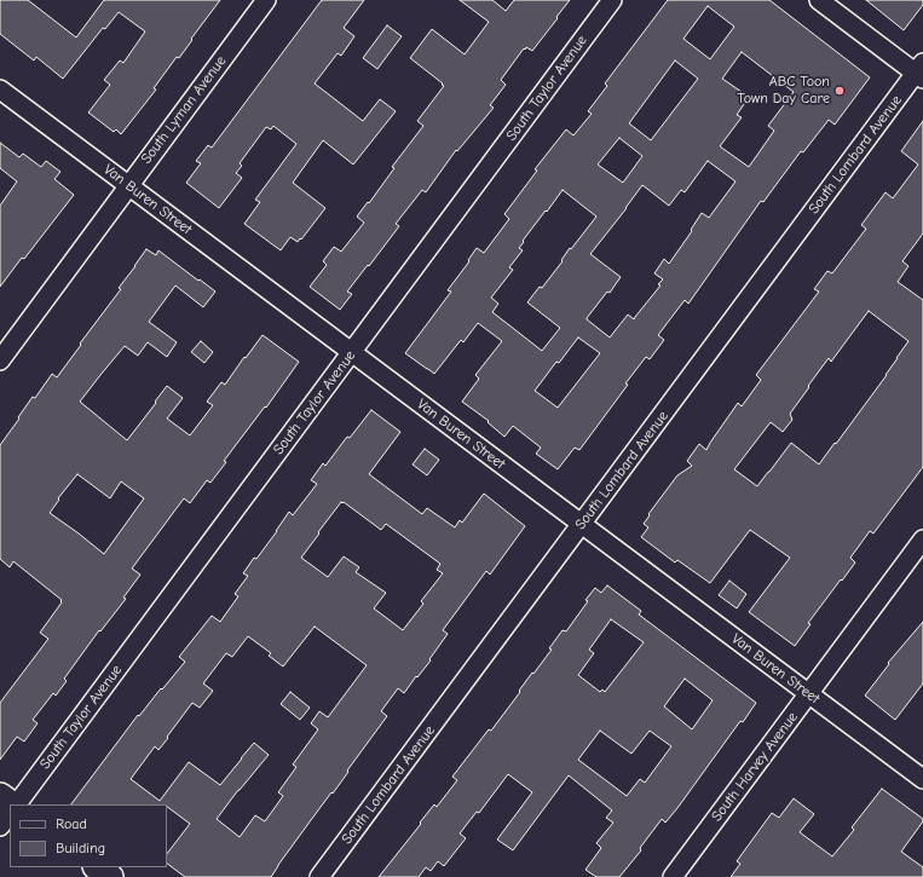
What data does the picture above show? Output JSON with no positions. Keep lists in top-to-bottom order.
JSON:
{
  "streets": {
    "street": [
      "South Taylor Avenue",
      "South Lyman Avenue",
      "South Lombard Avenue",
      "Van Buren Street",
      "South Harvey Avenue"
    ]
  },
  "crossings": [
    ["South Taylor Avenue", "Van Buren Street"],
    ["South Lyman Avenue", "Van Buren Street"],
    ["South Lombard Avenue", "Van Buren Street"],
    ["Van Buren Street", "South Harvey Avenue"]
  ],
  "places": ["ABC Toon Town Day Care"],
  "legend": ["Road", "Building"]
}
